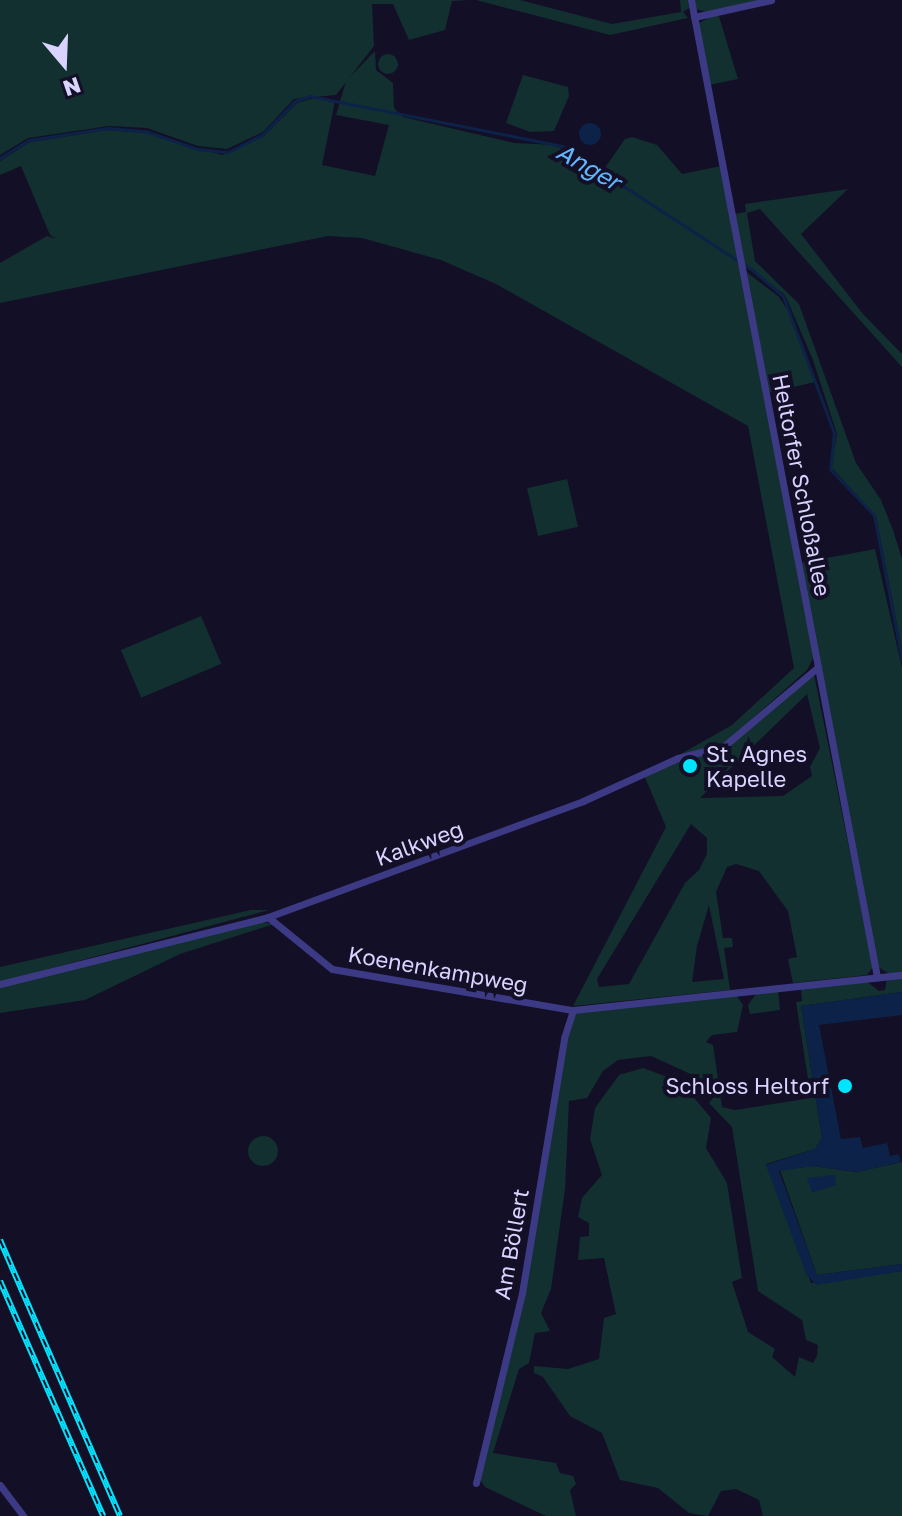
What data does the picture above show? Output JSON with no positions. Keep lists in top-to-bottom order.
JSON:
{
  "streets": {
    "street": [
      "Heltorfer Schloßallee",
      "Kalkweg",
      "Koenenkampweg",
      "Am Böllert"
    ]
  },
  "crossings": [
    ["Heltorfer Schloßallee", "Kalkweg"],
    ["Kalkweg", "Koenenkampweg"],
    ["Koenenkampweg", "Am Böllert"]
  ],
  "water": ["Anger"],
  "places": ["St. Agnes Kapelle", "Schloss Heltorf"],
  "north": "bottom"
}
